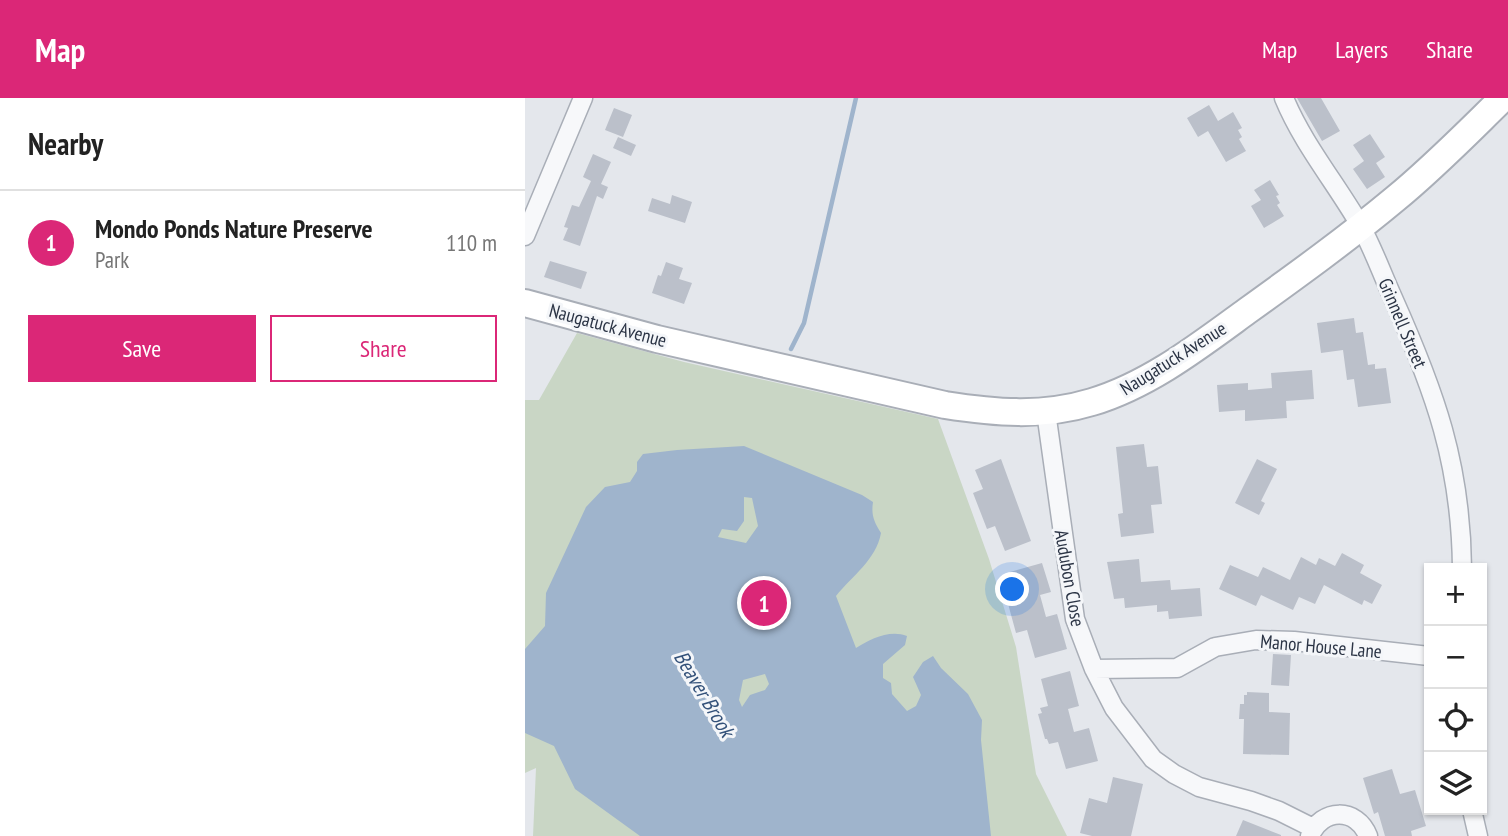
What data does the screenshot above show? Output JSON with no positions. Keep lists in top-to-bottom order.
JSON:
{
  "streets": {
    "main road": ["Naugatuck Avenue"],
    "street": ["Grinnell Street", "Audubon Close", "Manor House Lane"]
  },
  "crossings": [
    ["Grinnell Street", "Naugatuck Avenue"],
    ["Naugatuck Avenue", "Audubon Close"],
    ["Audubon Close", "Manor House Lane"]
  ],
  "water": ["Beaver Brook"],
  "page": {
    "header": "Map",
    "nav": ["Map", "Layers", "Share"],
    "heading": "Nearby",
    "list": [
      {
        "mark": "1",
        "name": "Mondo Ponds Nature Preserve",
        "note": "Park",
        "value": "110 m"
      }
    ],
    "buttons": ["Save", "Share"],
    "map_buttons": ["+", "−"],
    "pins": "1"
  }
}
